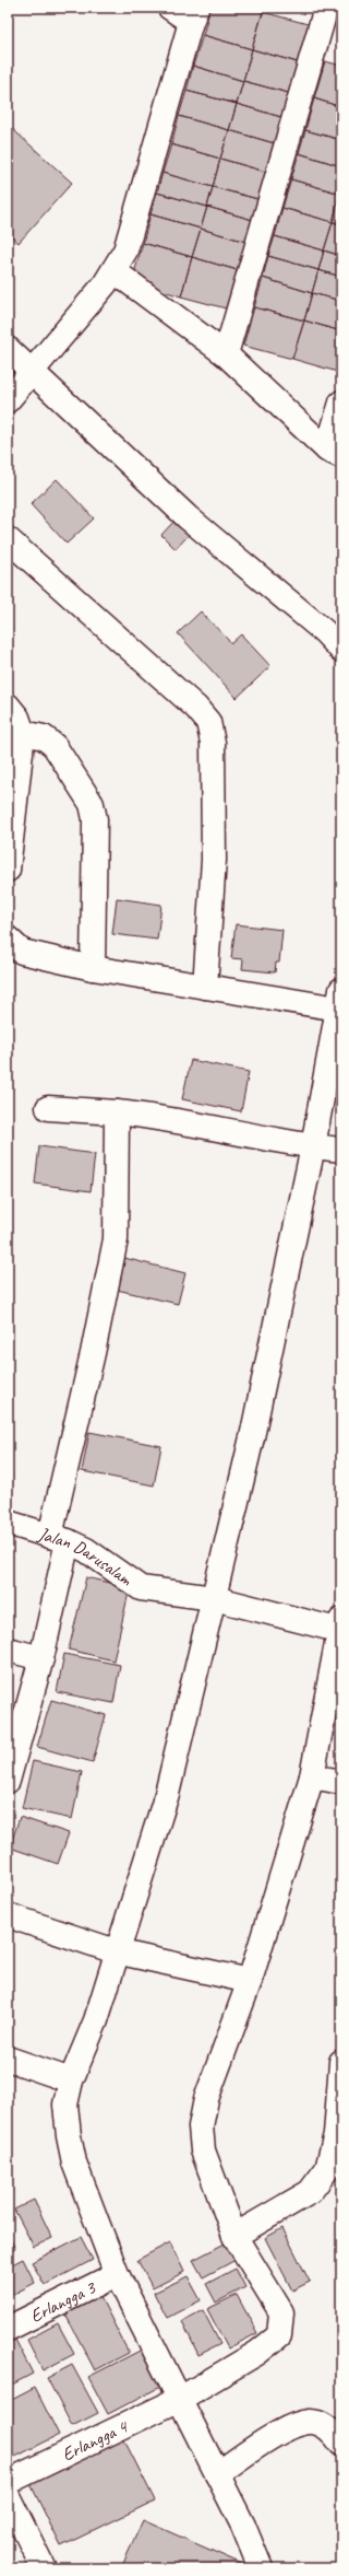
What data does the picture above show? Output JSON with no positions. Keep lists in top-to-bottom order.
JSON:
{
  "streets": {
    "street": ["Jalan Darusalam", "Erlangga 3", "Erlangga 4"]
  }
}
